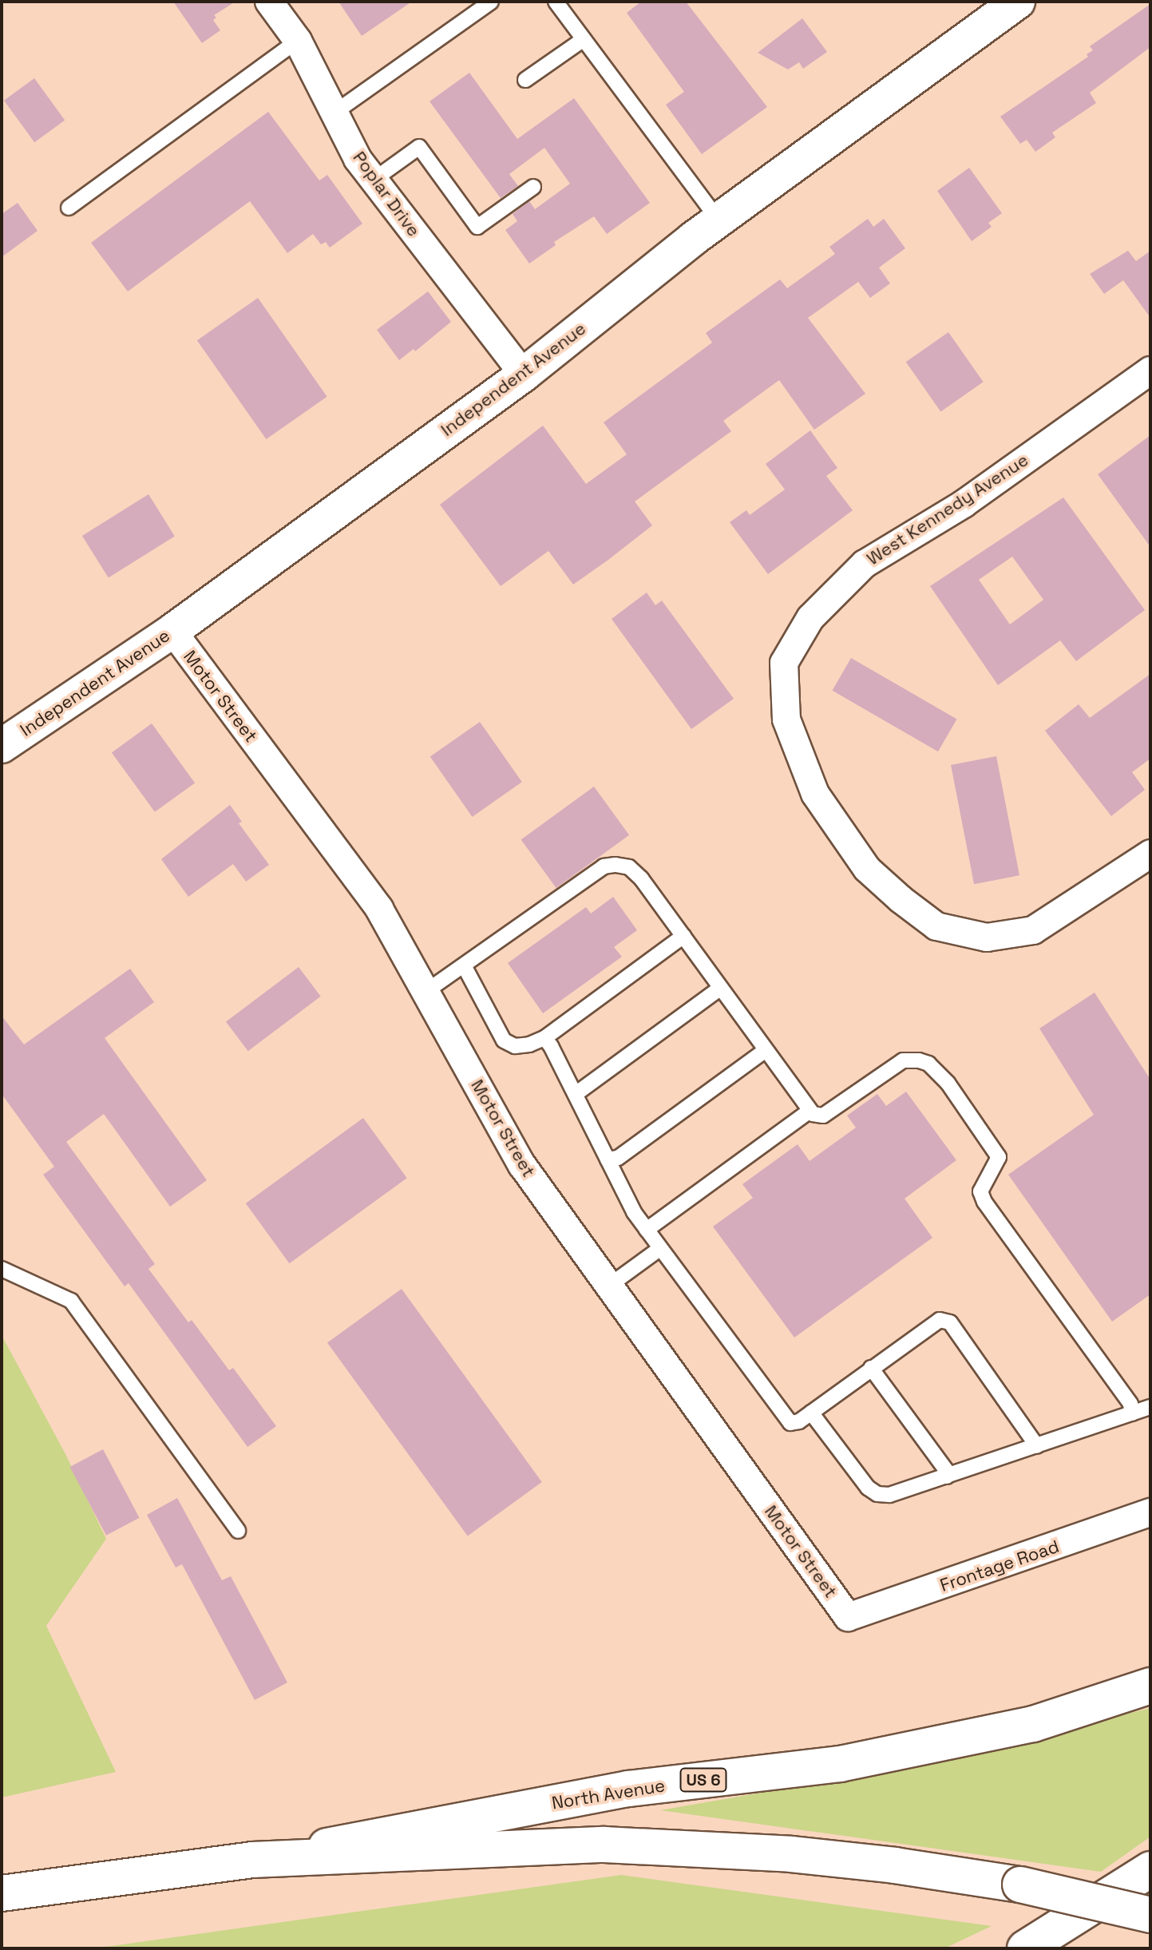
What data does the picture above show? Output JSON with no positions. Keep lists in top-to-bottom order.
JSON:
{
  "streets": {
    "main road": ["US 6", "North Avenue"],
    "street": [
      "Poplar Drive",
      "Independent Avenue",
      "West Kennedy Avenue",
      "Motor Street",
      "Frontage Road"
    ]
  },
  "crossings": [
    ["Poplar Drive", "Independent Avenue"],
    ["Independent Avenue", "Motor Street"],
    ["Motor Street", "Frontage Road"]
  ]
}
